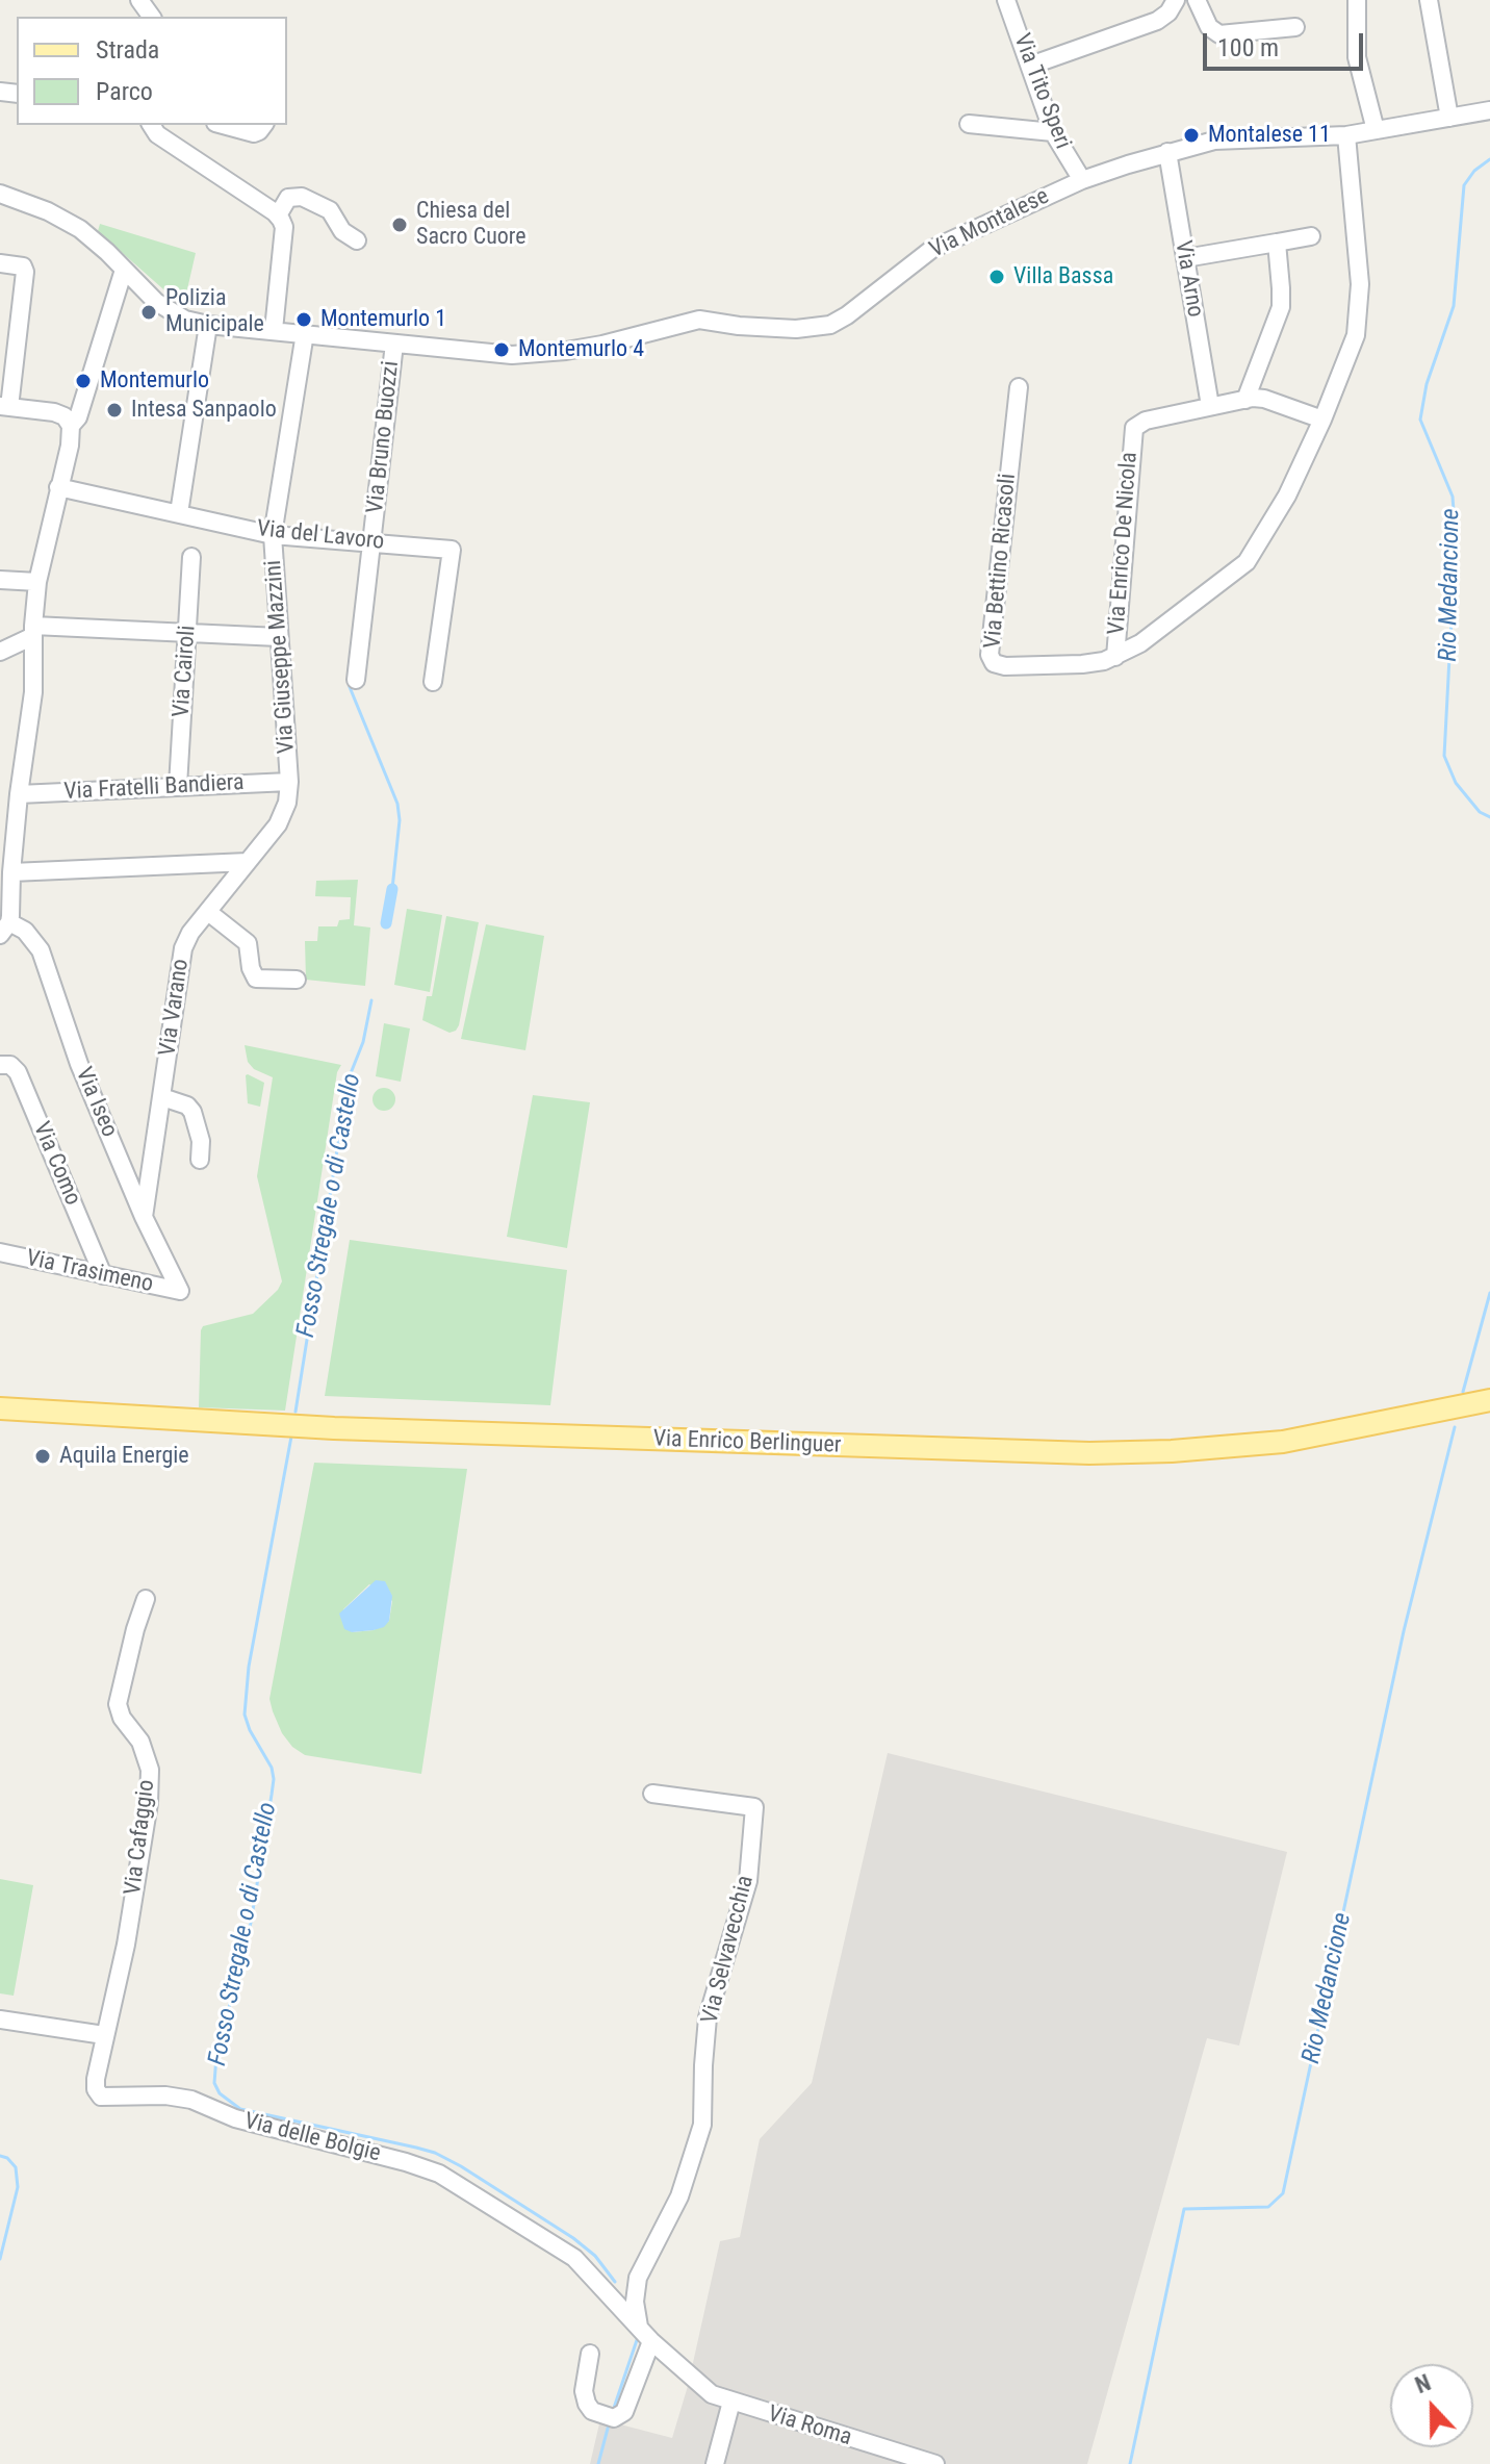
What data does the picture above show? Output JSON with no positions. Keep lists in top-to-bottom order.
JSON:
{
  "streets": {
    "main road": ["Via Enrico Berlinguer"],
    "street": [
      "Via Tito Speri",
      "Via Montalese",
      "Via Arno",
      "Via Bruno Buozzi",
      "Via del Lavoro",
      "Via Enrico De Nicola",
      "Via Bettino Ricasoli",
      "Via Giuseppe Mazzini",
      "Via Cairoli",
      "Via Fratelli Bandiera",
      "Via Varano",
      "Via Iseo",
      "Via Como",
      "Via Trasimeno",
      "Via Cafaggio",
      "Via Selvavecchia",
      "Via delle Bolgie",
      "Via Roma"
    ]
  },
  "crossings": [
    ["Via Tito Speri", "Via Montalese"],
    ["Via Montalese", "Via Arno"],
    ["Via Montalese", "Via Bruno Buozzi"],
    ["Via Montalese", "Via Giuseppe Mazzini"],
    ["Via Arno", "Via Enrico De Nicola"],
    ["Via Bruno Buozzi", "Via del Lavoro"],
    ["Via del Lavoro", "Via Giuseppe Mazzini"],
    ["Via Enrico De Nicola", "Via Bettino Ricasoli"],
    ["Via Giuseppe Mazzini", "Via Fratelli Bandiera"],
    ["Via Giuseppe Mazzini", "Via Varano"],
    ["Via Cairoli", "Via Fratelli Bandiera"],
    ["Via Fratelli Bandiera", "Via Varano"],
    ["Via Varano", "Via Iseo"],
    ["Via Iseo", "Via Trasimeno"],
    ["Via Como", "Via Trasimeno"],
    ["Via Cafaggio", "Via delle Bolgie"],
    ["Via Selvavecchia", "Via delle Bolgie"],
    ["Via Selvavecchia", "Via Roma"],
    ["Via delle Bolgie", "Via Roma"]
  ],
  "water": ["Rio Medancione", "Fosso Stregale o di Castello"],
  "places": [
    "Montalese 11",
    "Chiesa del Sacro Cuore",
    "Villa Bassa",
    "Polizia Municipale",
    "Montemurlo 1",
    "Montemurlo 4",
    "Montemurlo",
    "Intesa Sanpaolo",
    "Aquila Energie"
  ],
  "legend": ["Strada", "Parco"],
  "scale_bar": "100 m",
  "north": "top"
}
